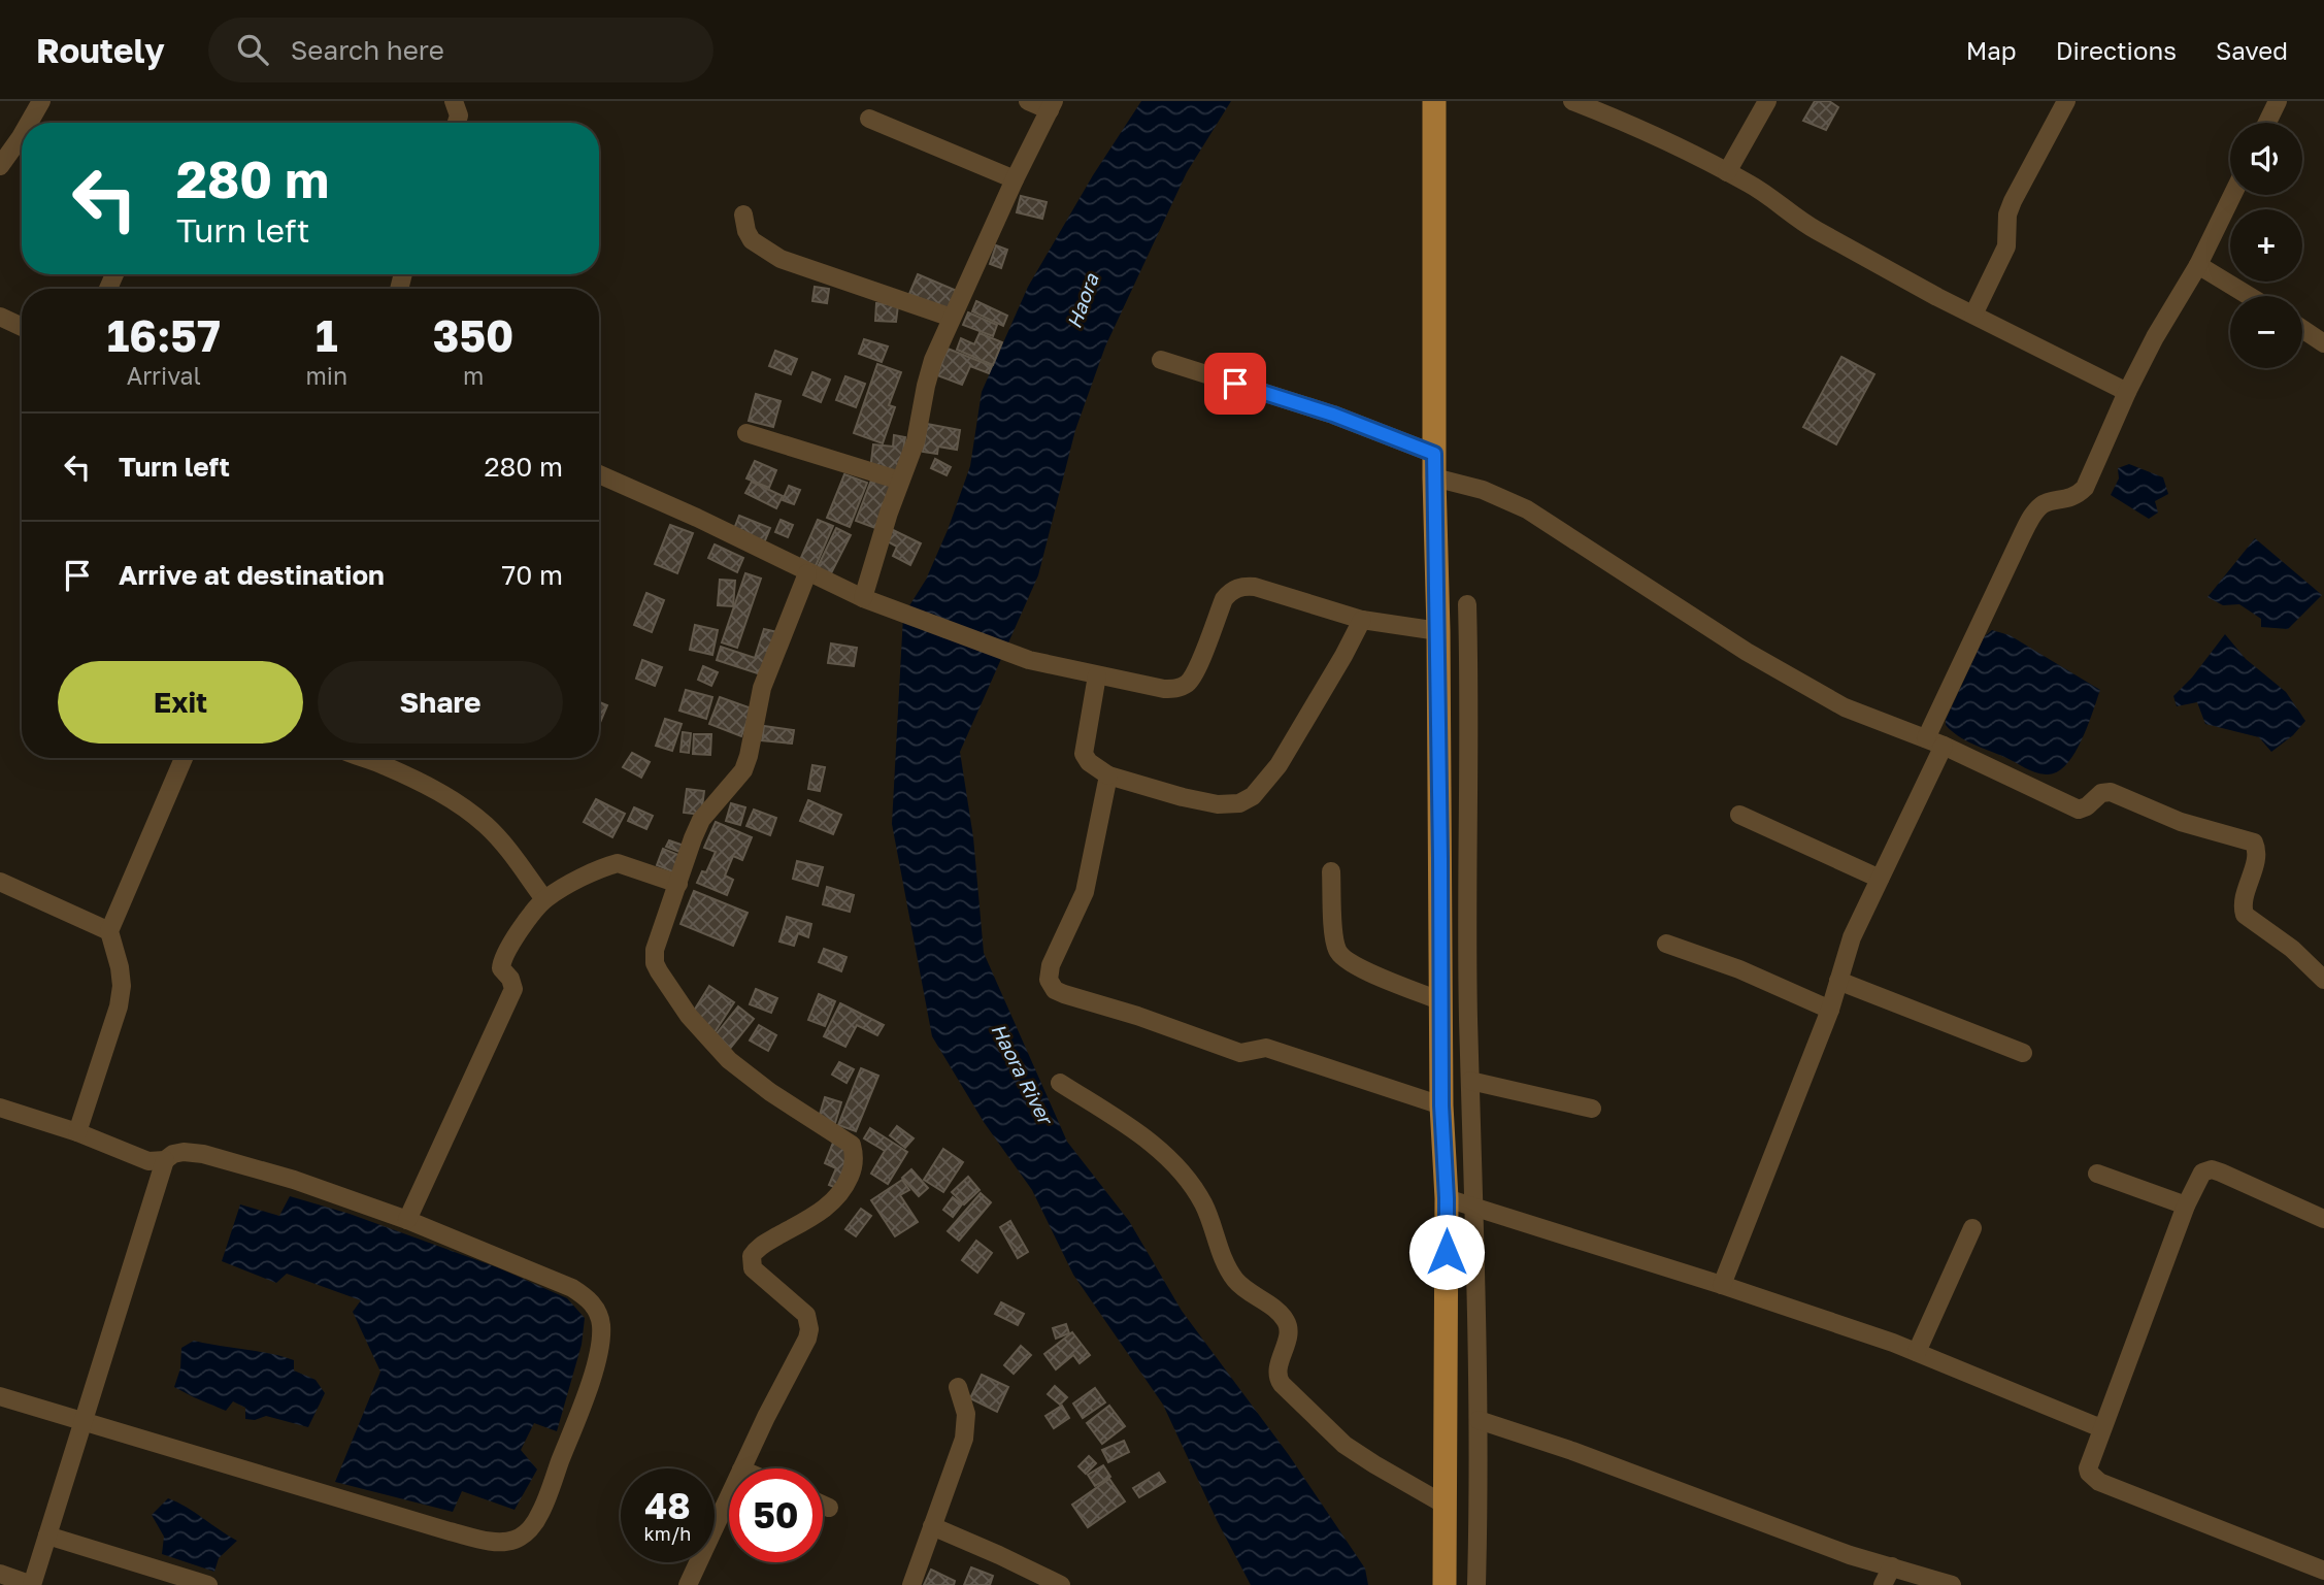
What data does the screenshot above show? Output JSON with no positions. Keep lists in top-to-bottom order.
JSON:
{
  "water": ["Haora", "Haora River"],
  "page": {
    "header": "Routely",
    "search": "Search here",
    "nav": ["Map", "Directions", "Saved"],
    "map_buttons": ["+", "−"],
    "turn": ["280 m", "Turn left"],
    "eta": [
      "16:57",
      "Arrival",
      "1",
      "min",
      "350",
      "m"
    ],
    "list": [
      {
        "name": "Turn left",
        "value": "280 m"
      },
      {
        "name": "Arrive at destination",
        "value": "70 m"
      }
    ],
    "buttons": ["Exit", "Share"],
    "speed": "48 km/h",
    "limit": "50"
  }
}
